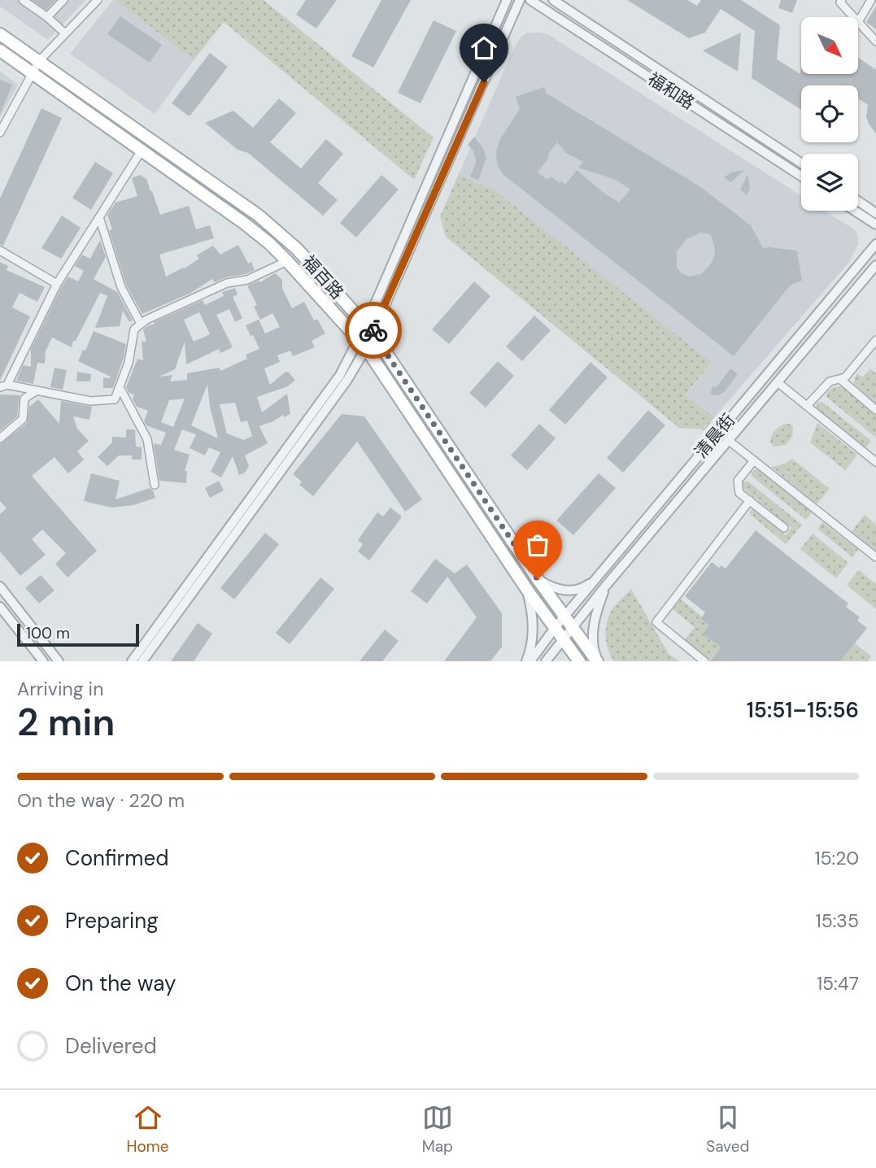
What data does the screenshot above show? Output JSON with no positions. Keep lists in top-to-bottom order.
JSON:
{
  "streets": {
    "main road": ["福百路"],
    "street": ["福和路", "清晨街"]
  },
  "crossings": [
    ["福百路", "清晨街"]
  ],
  "scale_bar": "100 m",
  "north": "bottom right",
  "page": {
    "scale": "100 m",
    "heading": ["2 min", "Arriving in", "15:51–15:56"],
    "bar": "On the way · 220 m",
    "list": [
      ["Confirmed", "15:20"],
      ["Preparing", "15:35"],
      ["On the way", "15:47"],
      "Delivered"
    ],
    "tabs": ["Home", "Map", "Saved"]
  }
}
